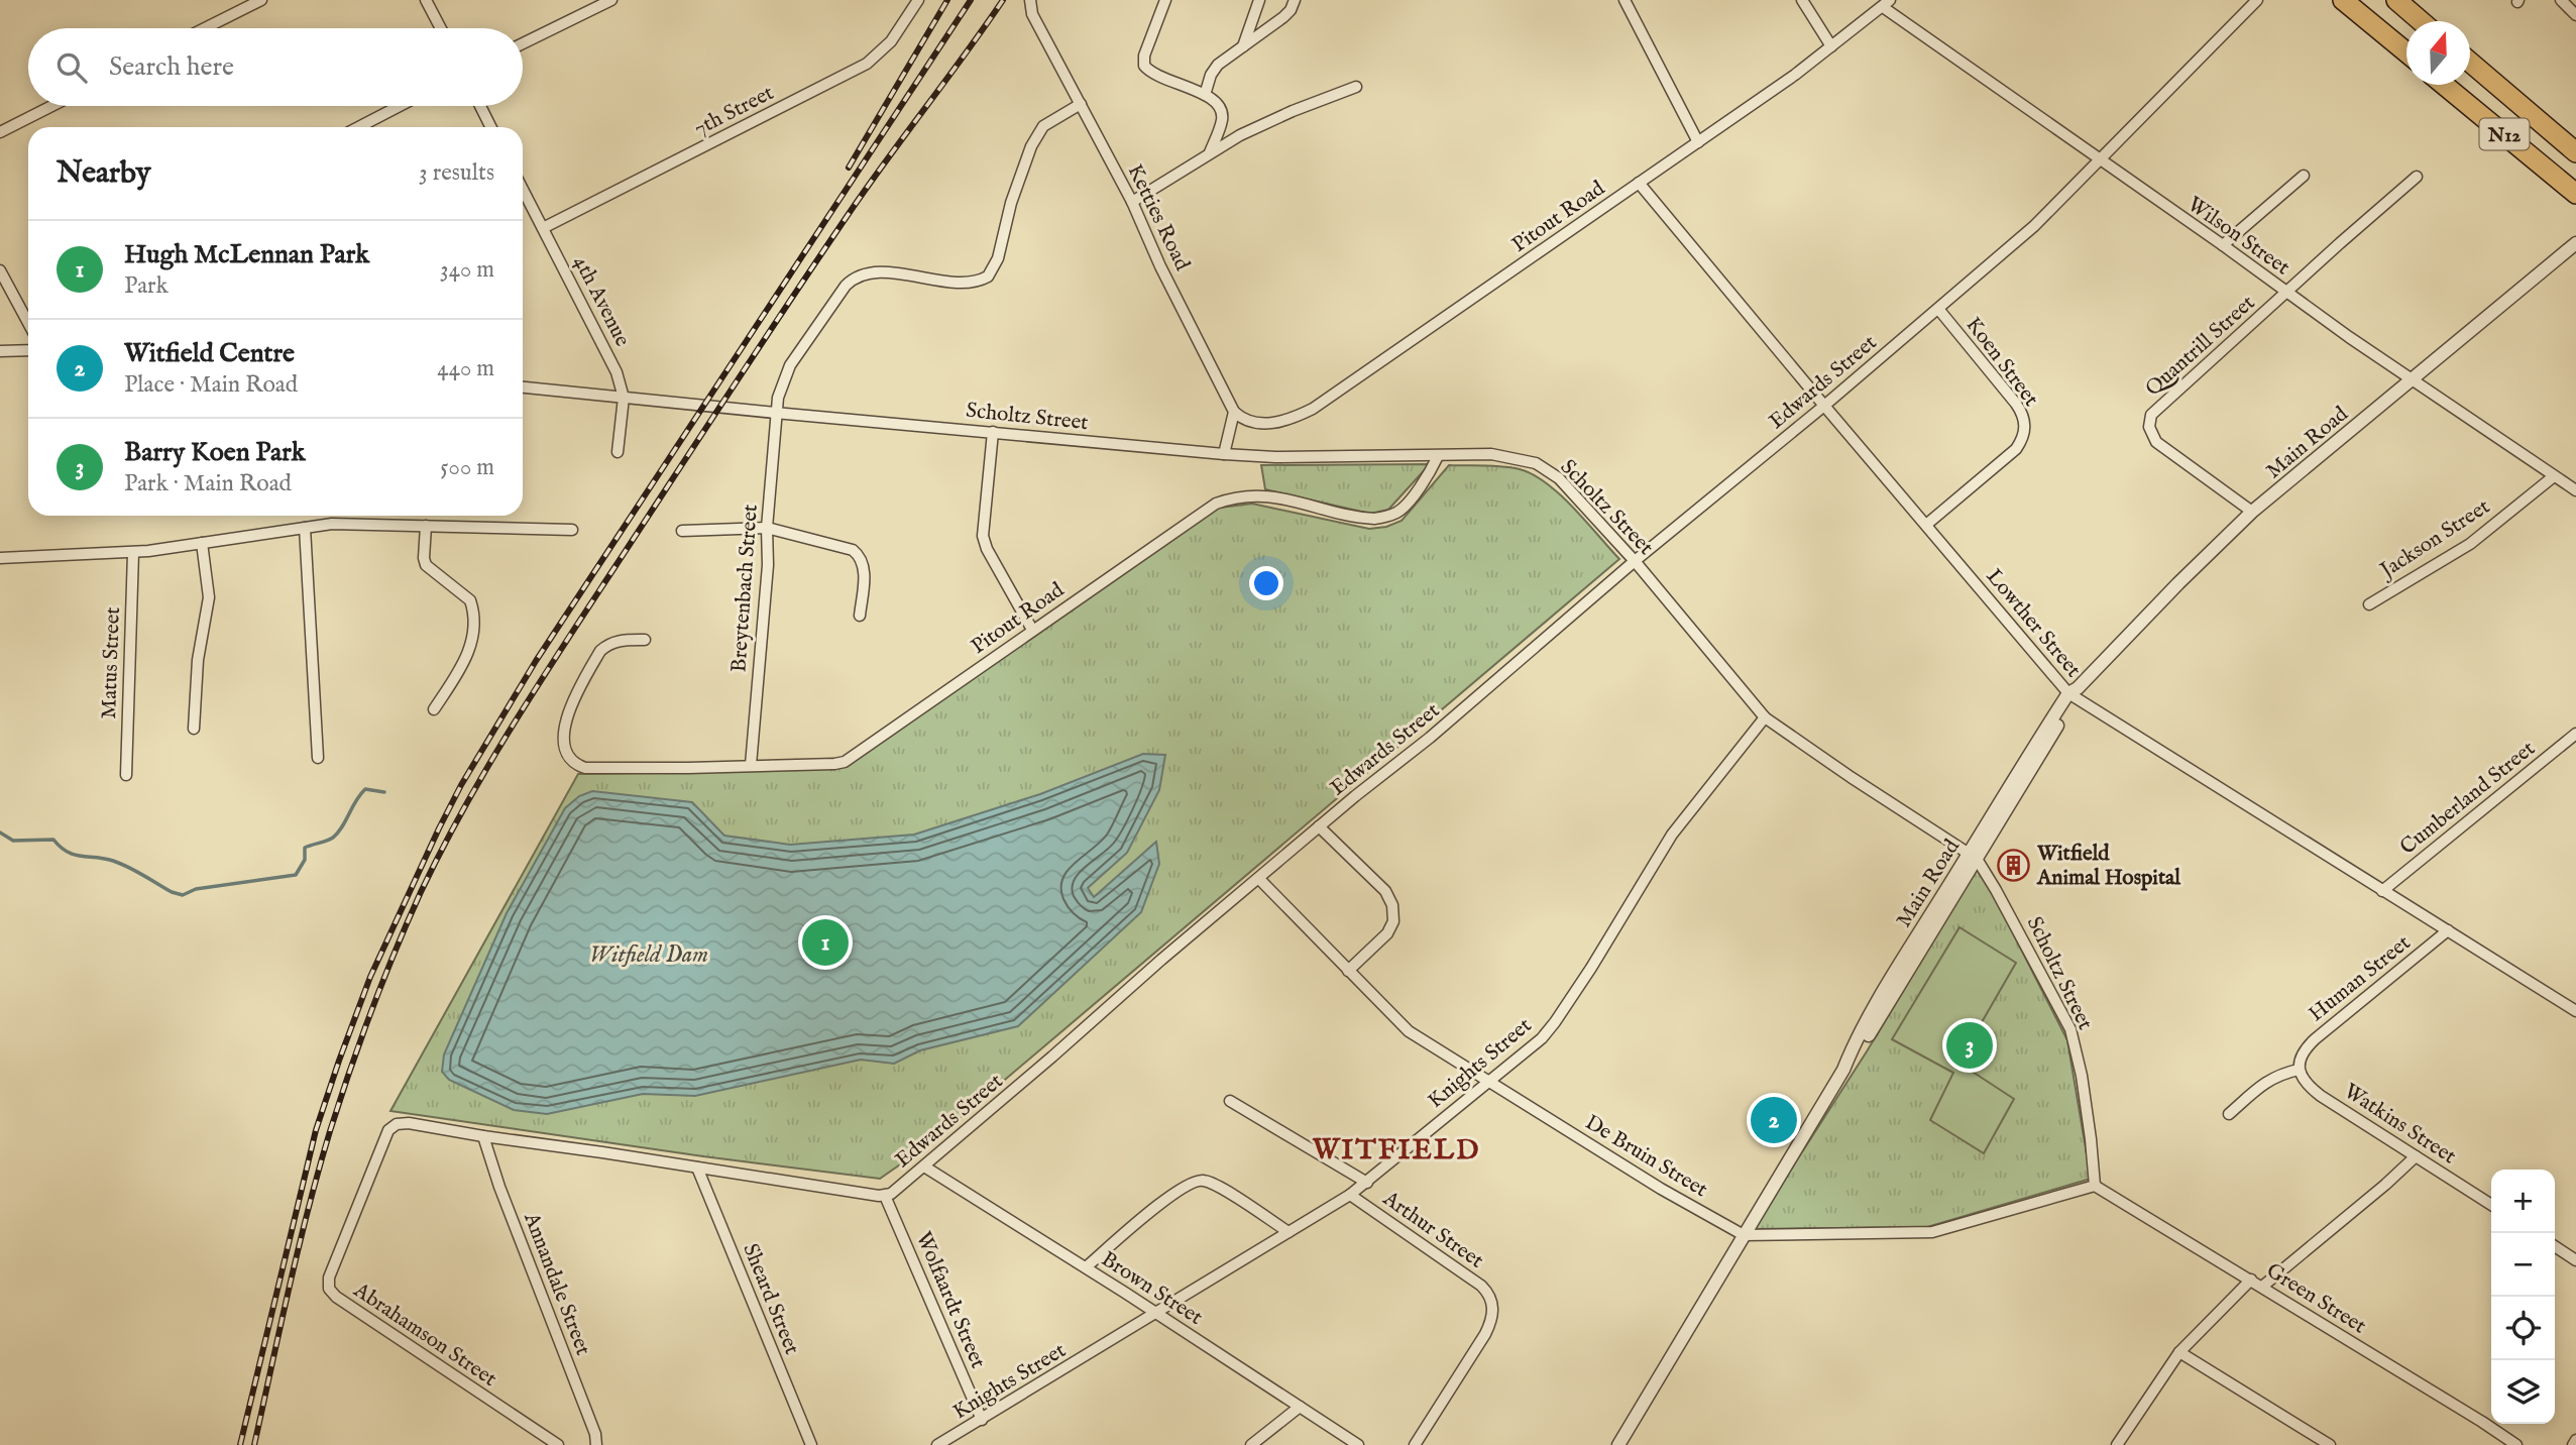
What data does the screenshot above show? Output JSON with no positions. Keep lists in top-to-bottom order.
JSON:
{
  "streets": {
    "highway": ["N12"],
    "street": [
      "7th Street",
      "Pitout Road",
      "Ketties Road",
      "Wilson Street",
      "4th Avenue",
      "Quantrill Street",
      "Koen Street",
      "Edwards Street",
      "Scholtz Street",
      "Main Road",
      "Jackson Street",
      "Breytenbach Street",
      "Lowther Street",
      "Matus Street",
      "Cumberland Street",
      "Human Street",
      "Knights Street",
      "Watkins Street",
      "De Bruin Street",
      "Arthur Street",
      "Annandale Street",
      "Brown Street",
      "Green Street",
      "Sheard Street",
      "Wolfaardt Street",
      "Abrahamson Street"
    ]
  },
  "crossings": [
    ["7th Street", "4th Avenue"],
    ["Pitout Road", "Ketties Road"],
    ["Pitout Road", "Wilson Street"],
    ["Pitout Road", "Scholtz Street"],
    ["Pitout Road", "Breytenbach Street"],
    ["Pitout Road", "Lowther Street"],
    ["Ketties Road", "Breytenbach Street"],
    ["Wilson Street", "Quantrill Street"],
    ["Wilson Street", "Edwards Street"],
    ["Wilson Street", "Main Road"],
    ["Wilson Street", "Jackson Street"],
    ["4th Avenue", "Scholtz Street"],
    ["Quantrill Street", "Main Road"],
    ["Koen Street", "Edwards Street"],
    ["Koen Street", "Lowther Street"],
    ["Edwards Street", "Scholtz Street"],
    ["Edwards Street", "Lowther Street"],
    ["Edwards Street", "De Bruin Street"],
    ["Edwards Street", "Annandale Street"],
    ["Edwards Street", "Brown Street"],
    ["Edwards Street", "Sheard Street"],
    ["Edwards Street", "Wolfaardt Street"],
    ["Edwards Street", "Abrahamson Street"],
    ["Scholtz Street", "Main Road"],
    ["Scholtz Street", "Breytenbach Street"],
    ["Scholtz Street", "Knights Street"],
    ["Scholtz Street", "De Bruin Street"],
    ["Scholtz Street", "Green Street"],
    ["Main Road", "Lowther Street"],
    ["Main Road", "De Bruin Street"],
    ["Lowther Street", "Cumberland Street"],
    ["Lowther Street", "Human Street"],
    ["Human Street", "Watkins Street"],
    ["Knights Street", "De Bruin Street"],
    ["Knights Street", "Arthur Street"],
    ["Knights Street", "Brown Street"],
    ["Knights Street", "Wolfaardt Street"],
    ["De Bruin Street", "Green Street"]
  ],
  "districts": ["WITFIELD"],
  "water": ["Witfield Dam"],
  "places": {
    "building": ["Witfield Animal Hospital"]
  },
  "north": "top",
  "page": {
    "search": "Search here",
    "heading": ["Nearby", "3 results"],
    "list": [
      {
        "mark": "1",
        "name": "Hugh McLennan Park",
        "note": "Park",
        "value": "340 m"
      },
      {
        "mark": "2",
        "name": "Witfield Centre",
        "note": "Place · Main Road",
        "value": "440 m"
      },
      {
        "mark": "3",
        "name": "Barry Koen Park",
        "note": "Park · Main Road",
        "value": "500 m"
      }
    ],
    "pins": ["1", "3", "2"],
    "map_buttons": ["+", "−"]
  }
}
